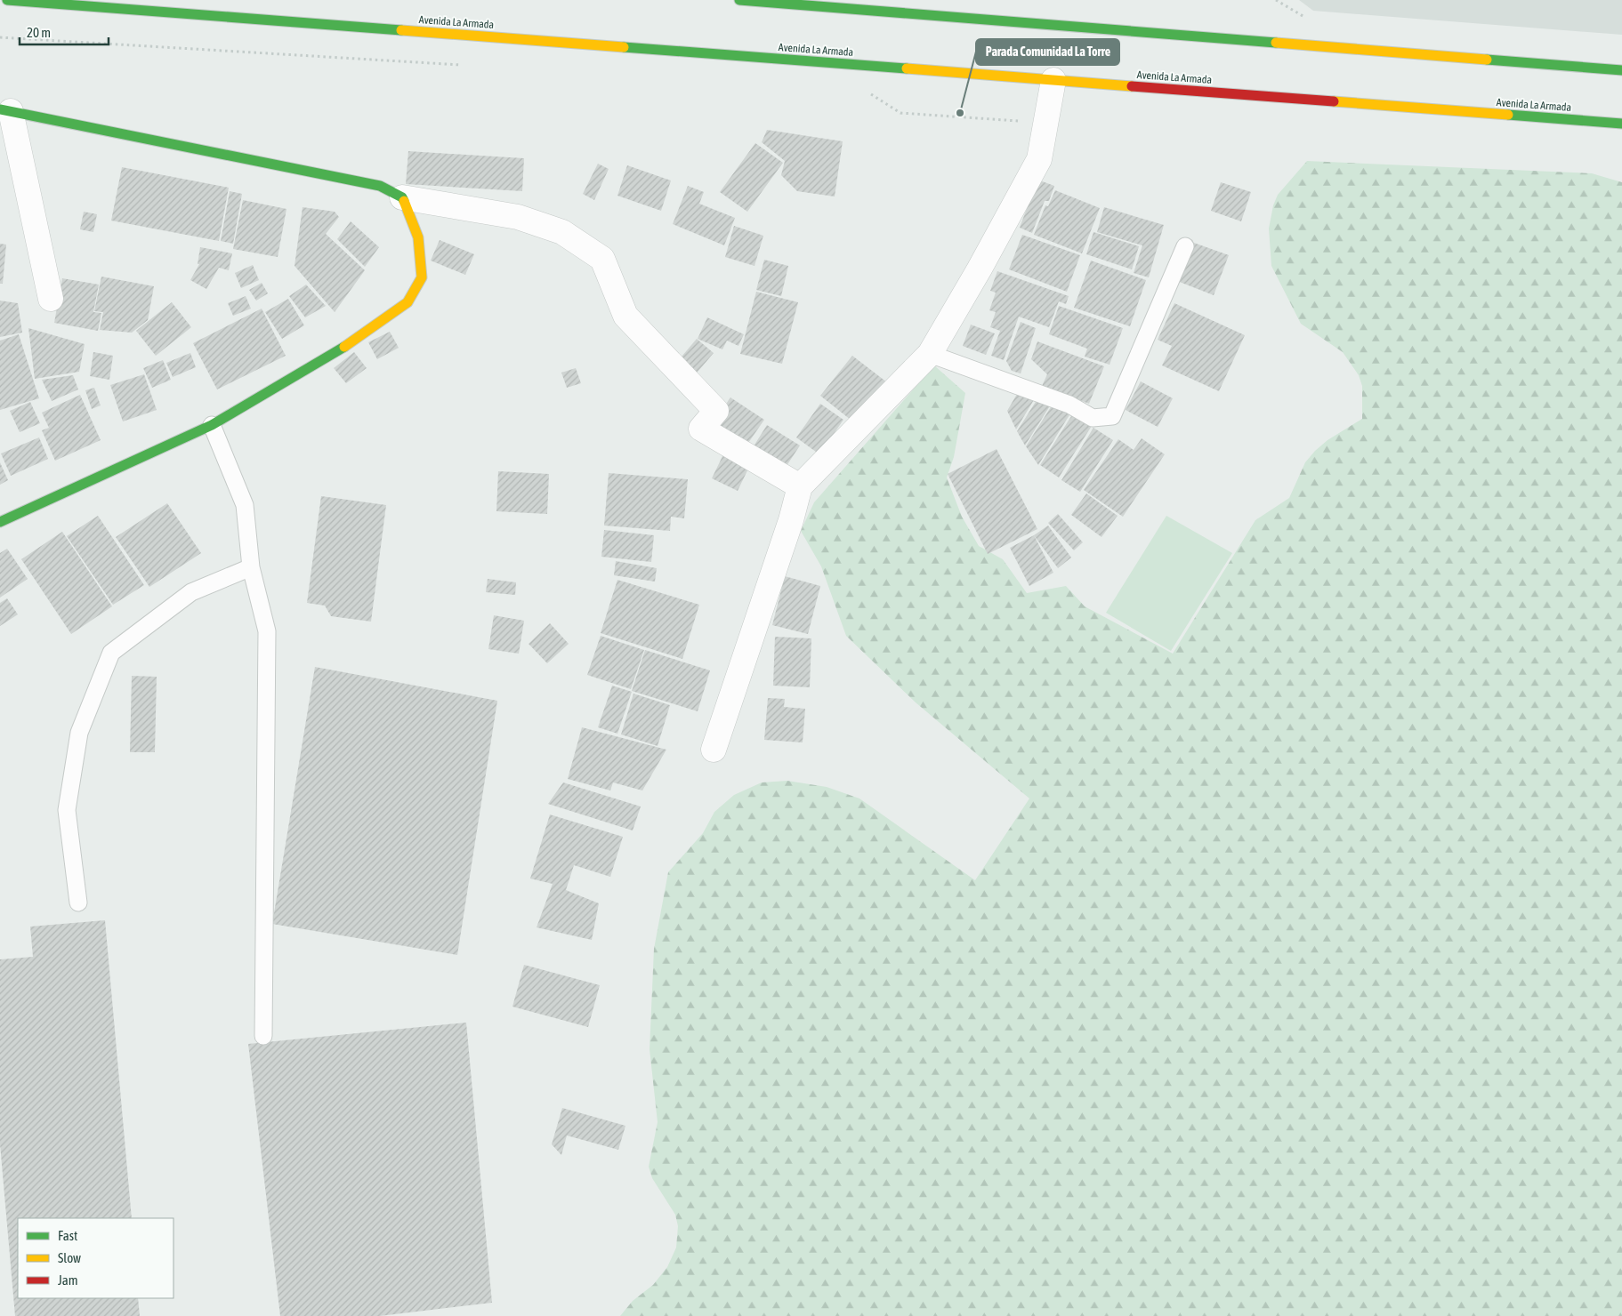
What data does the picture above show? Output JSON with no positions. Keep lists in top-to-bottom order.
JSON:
{
  "streets": {
    "main road": ["Avenida La Armada"]
  },
  "places": ["Parada Comunidad La Torre"],
  "legend": ["Fast", "Slow", "Jam"],
  "scale_bar": "20 m"
}
